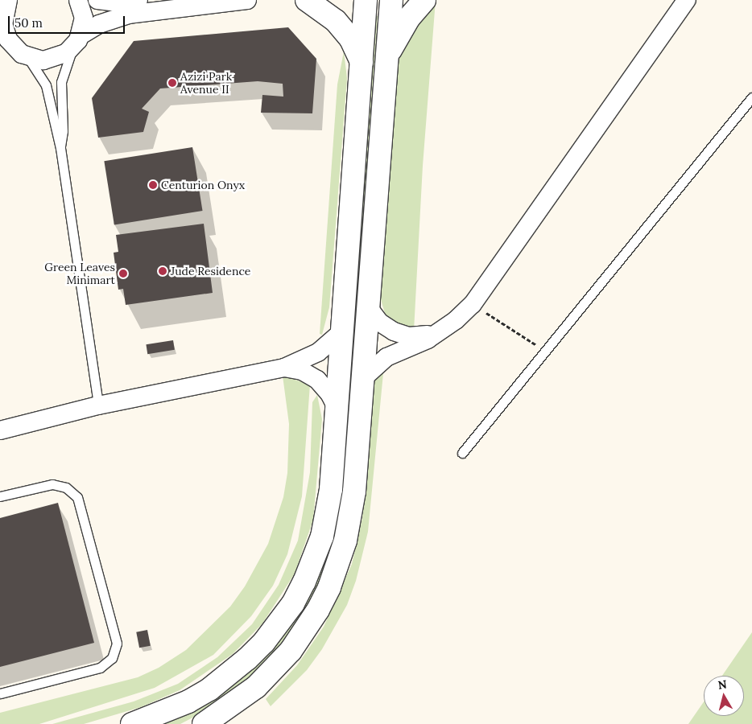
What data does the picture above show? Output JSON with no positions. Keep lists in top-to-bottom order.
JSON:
{
  "places": [
    "Azizi Park Avenue II",
    "Centurion Onyx",
    "Jude Residence",
    "Green Leaves Minimart"
  ],
  "scale_bar": "50 m",
  "north": "top"
}
